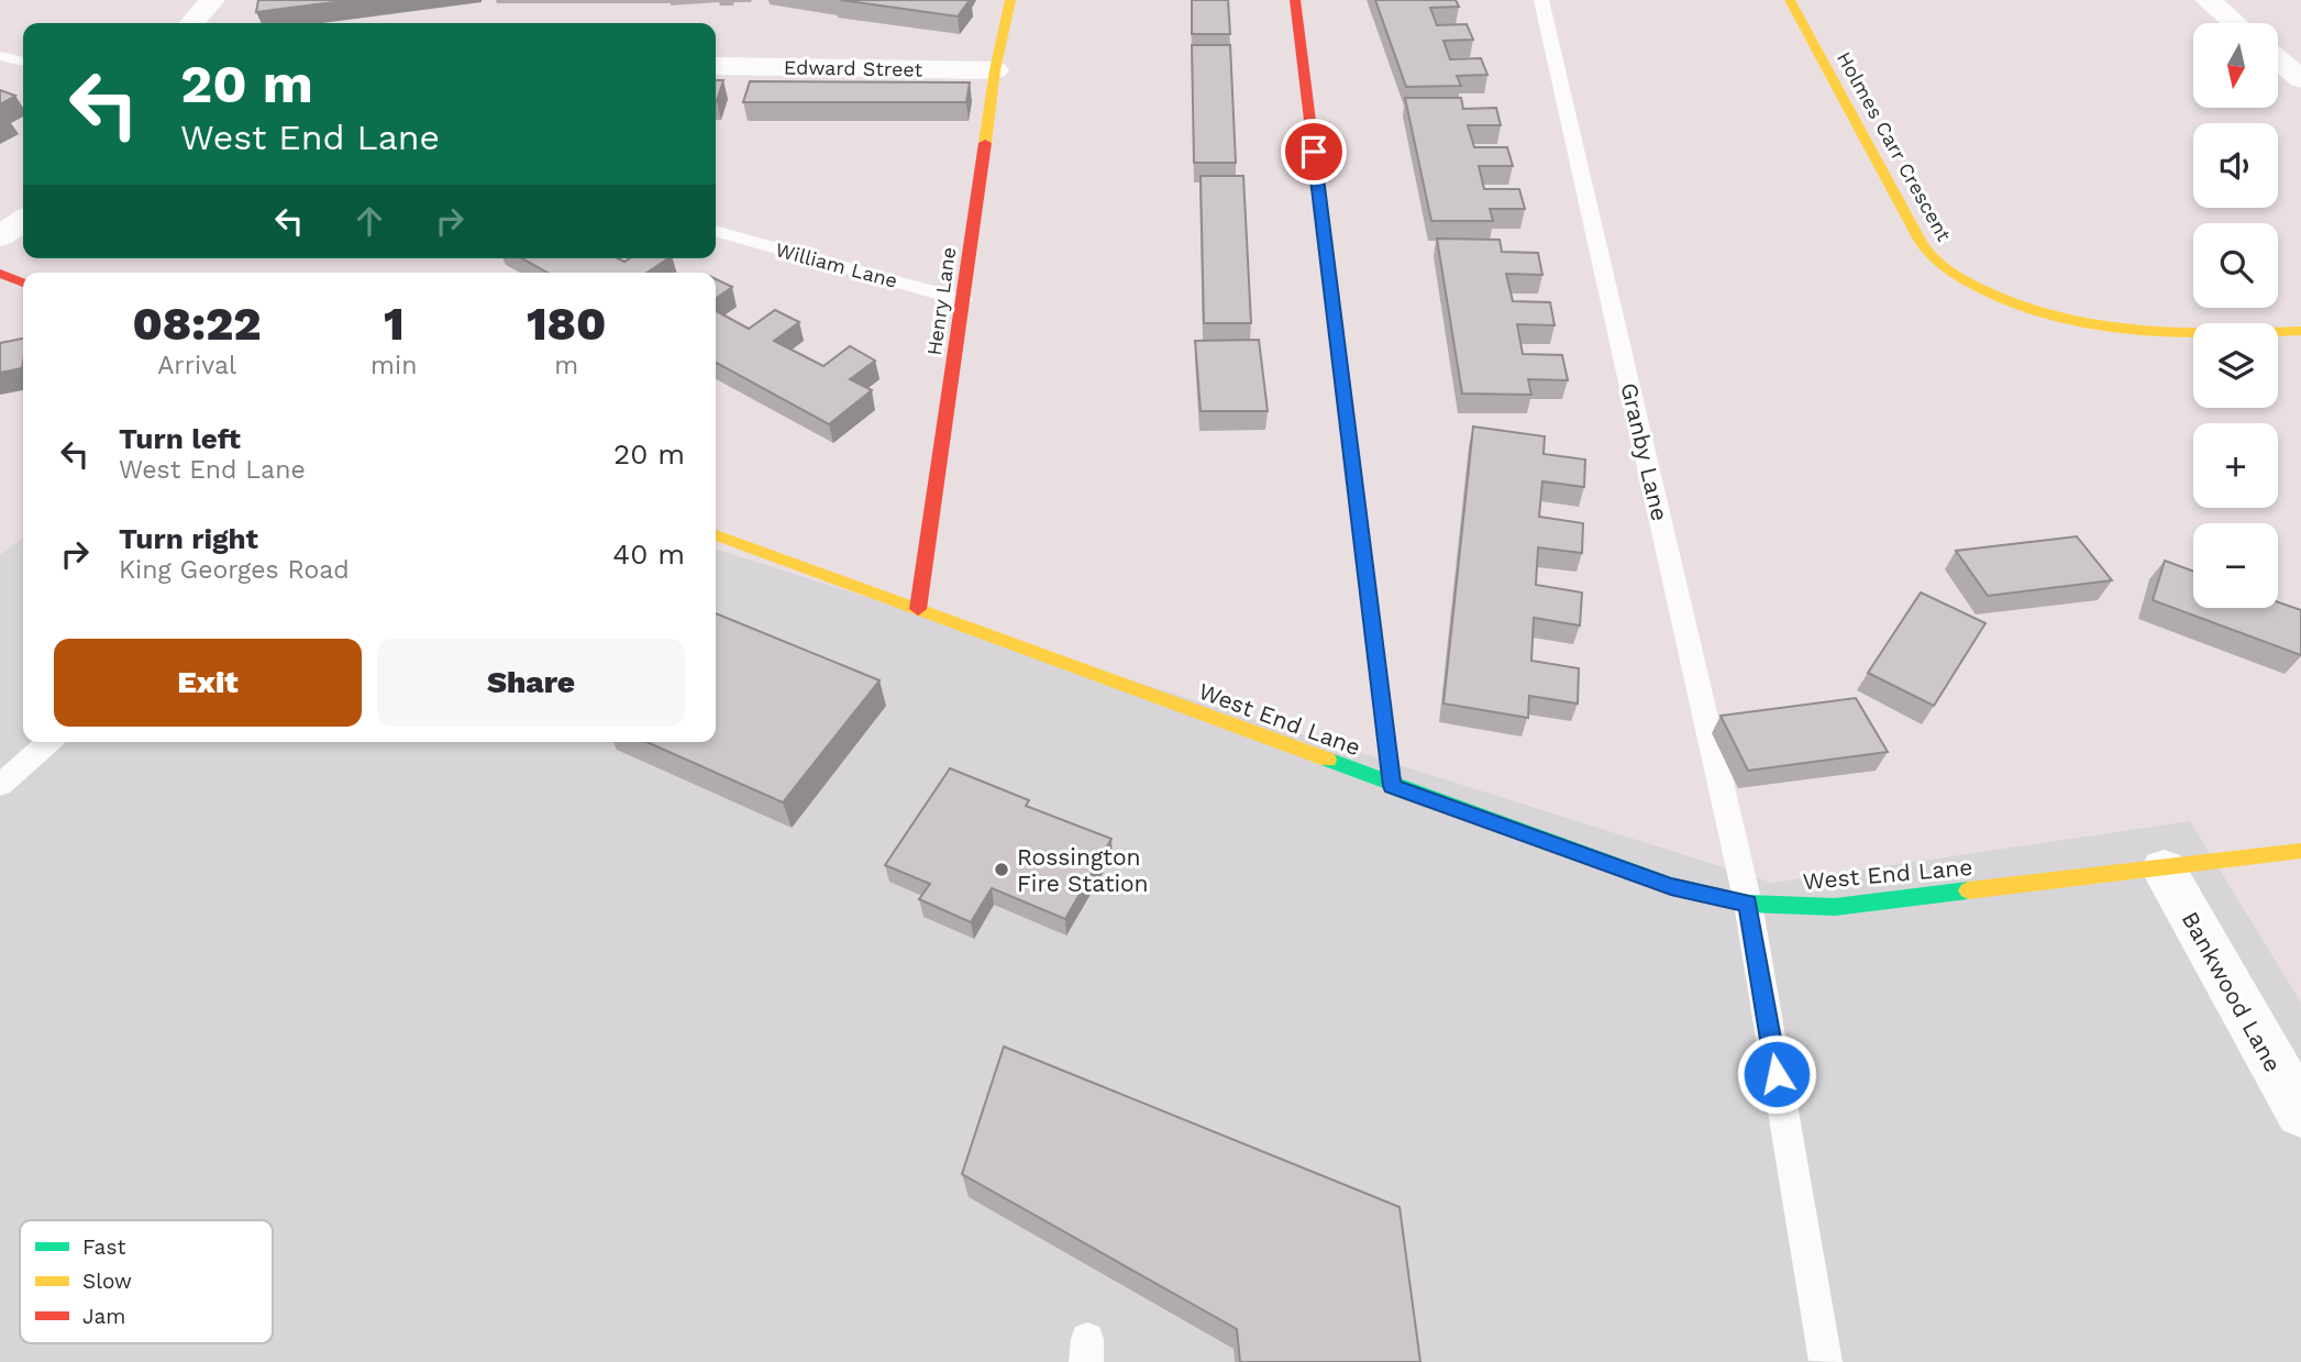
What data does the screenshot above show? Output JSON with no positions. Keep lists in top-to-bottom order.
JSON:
{
  "streets": {
    "street": [
      "Edward Street",
      "Holmes Carr Crescent",
      "Henry Lane",
      "West End Lane",
      "Bankwood Lane"
    ],
    "lane": ["William Lane", "Granby Lane"]
  },
  "crossings": [
    ["Edward Street", "Henry Lane"],
    ["William Lane", "Henry Lane"],
    ["Henry Lane", "West End Lane"],
    ["Granby Lane", "West End Lane"],
    ["West End Lane", "Bankwood Lane"]
  ],
  "places": ["Rossington Fire Station"],
  "legend": ["Fast", "Slow", "Jam"],
  "north": "bottom",
  "page": {
    "map_buttons": ["+", "−"],
    "turn": ["20 m", "West End Lane"],
    "eta": [
      "08:22",
      "Arrival",
      "1",
      "min",
      "180",
      "m"
    ],
    "list": [
      {
        "name": "Turn left",
        "note": "West End Lane",
        "value": "20 m"
      },
      {
        "name": "Turn right",
        "note": "King Georges Road",
        "value": "40 m"
      }
    ],
    "buttons": ["Exit", "Share"]
  }
}
